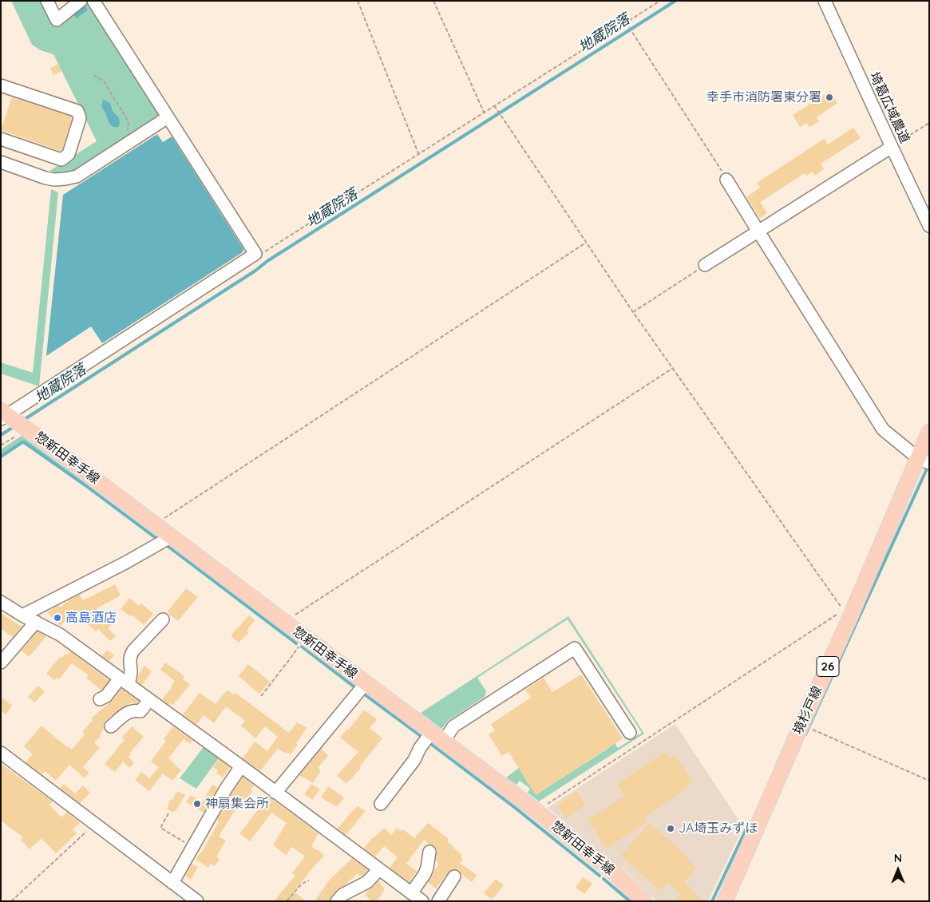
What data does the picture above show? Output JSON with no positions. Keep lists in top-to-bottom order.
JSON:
{
  "streets": {
    "main road": ["惣新田幸手線", "26", "境杉戸線"],
    "street": ["埼葛広域農道"]
  },
  "water": ["地蔵院落"],
  "places": [
    "幸手市消防署東分署",
    "高島酒店",
    "神扇集会所",
    "JA埼玉みずほ"
  ],
  "north": "top"
}
